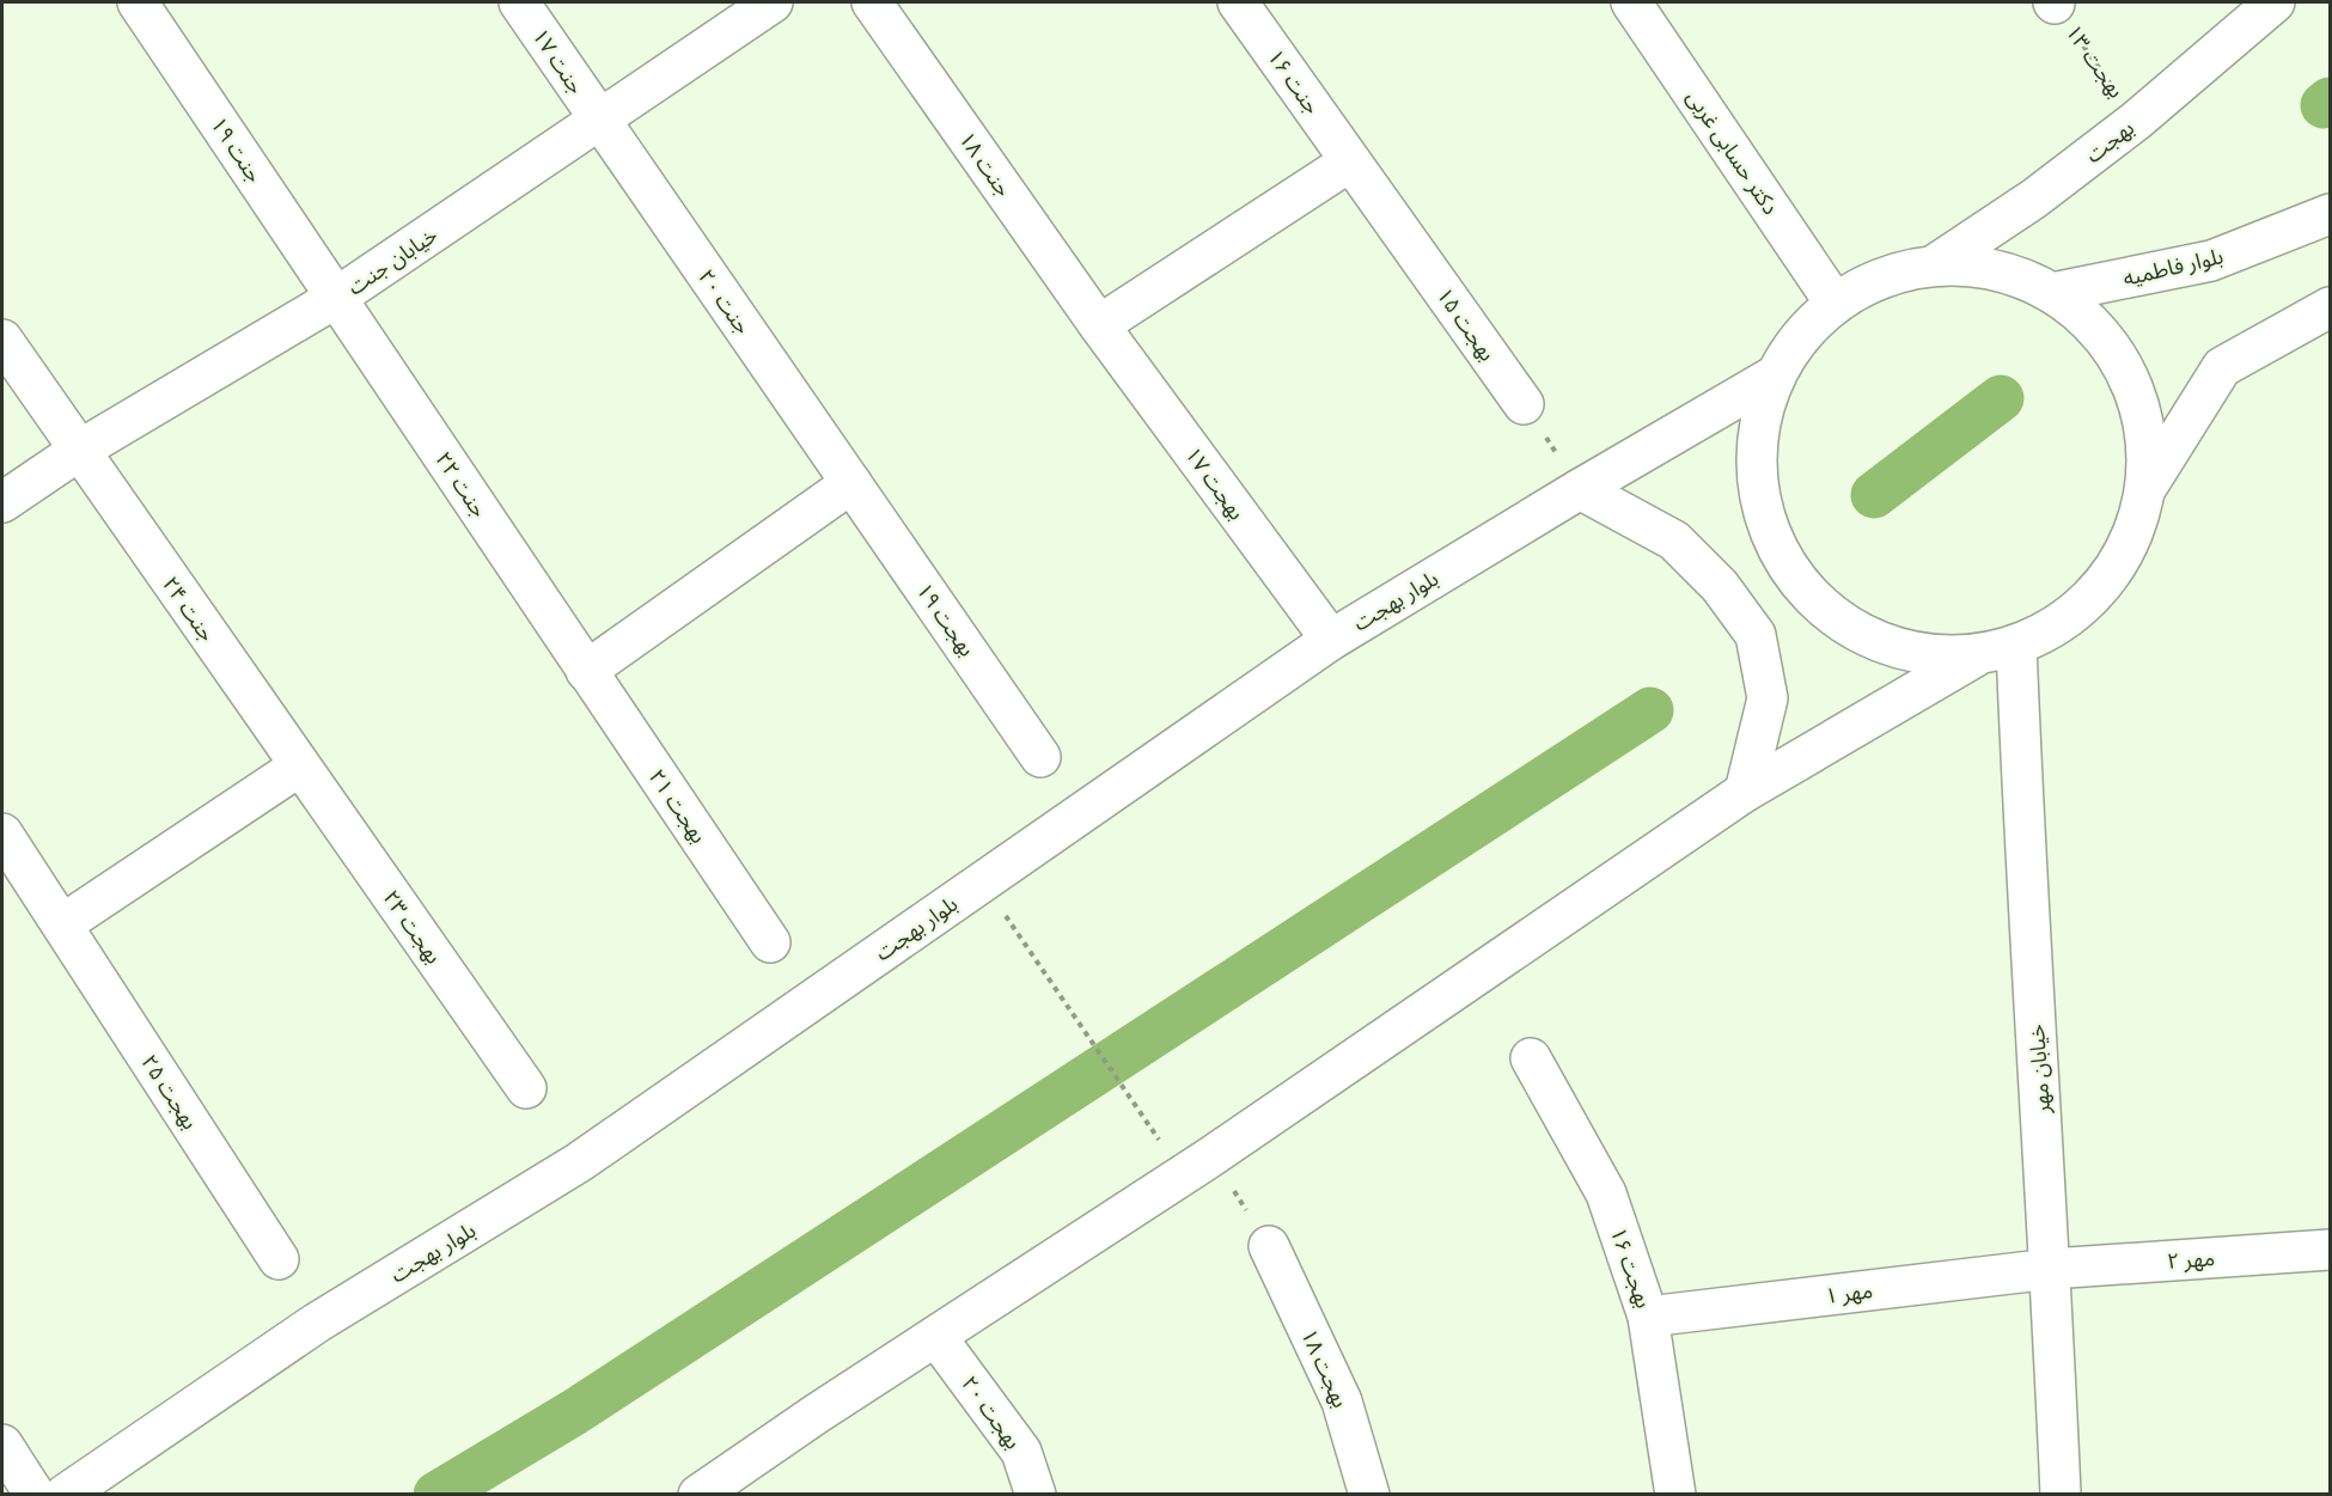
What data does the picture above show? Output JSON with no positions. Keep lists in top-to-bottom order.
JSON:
{
  "streets": {
    "street": [
      "جنت ۱۷",
      "جنت ۱۶",
      "بهجت",
      "جنت ۱۹",
      "دکتر حسابی غربی",
      "جنت ۱۸",
      "خیابان جنت",
      "بلوار فاطمیه",
      "جنت ۲۰",
      "بهجت ۱۵",
      "بهجت ۱۷",
      "جنت ۲۲",
      "بلوار بهجت",
      "جنت ۲۴",
      "بهجت ۱۹",
      "بهجت ۲۱",
      "بهجت ۲۳",
      "خیابان مهر",
      "بهجت ۲۵",
      "مهر ۲",
      "بهجت ۱۶",
      "مهر ۱",
      "بهجت ۱۸",
      "بهجت ۲۰"
    ],
    "path": ["بهجت ۱۳"]
  },
  "crossings": [
    ["جنت ۱۷", "خیابان جنت"],
    ["جنت ۱۷", "جنت ۲۰"],
    ["بهجت ۱۳", "بهجت"],
    ["جنت ۱۶", "بهجت ۱۵"],
    ["جنت ۱۹", "خیابان جنت"],
    ["جنت ۱۹", "جنت ۲۲"],
    ["جنت ۱۸", "بهجت ۱۷"],
    ["خیابان جنت", "جنت ۲۰"],
    ["خیابان جنت", "جنت ۲۲"],
    ["خیابان جنت", "جنت ۲۴"],
    ["جنت ۲۰", "بهجت ۱۹"],
    ["بهجت ۱۷", "بلوار بهجت"],
    ["جنت ۲۲", "بهجت ۲۱"],
    ["جنت ۲۴", "بهجت ۲۳"],
    ["خیابان مهر", "مهر ۲"],
    ["خیابان مهر", "مهر ۱"],
    ["مهر ۲", "مهر ۱"],
    ["بهجت ۱۶", "مهر ۱"]
  ]
}
